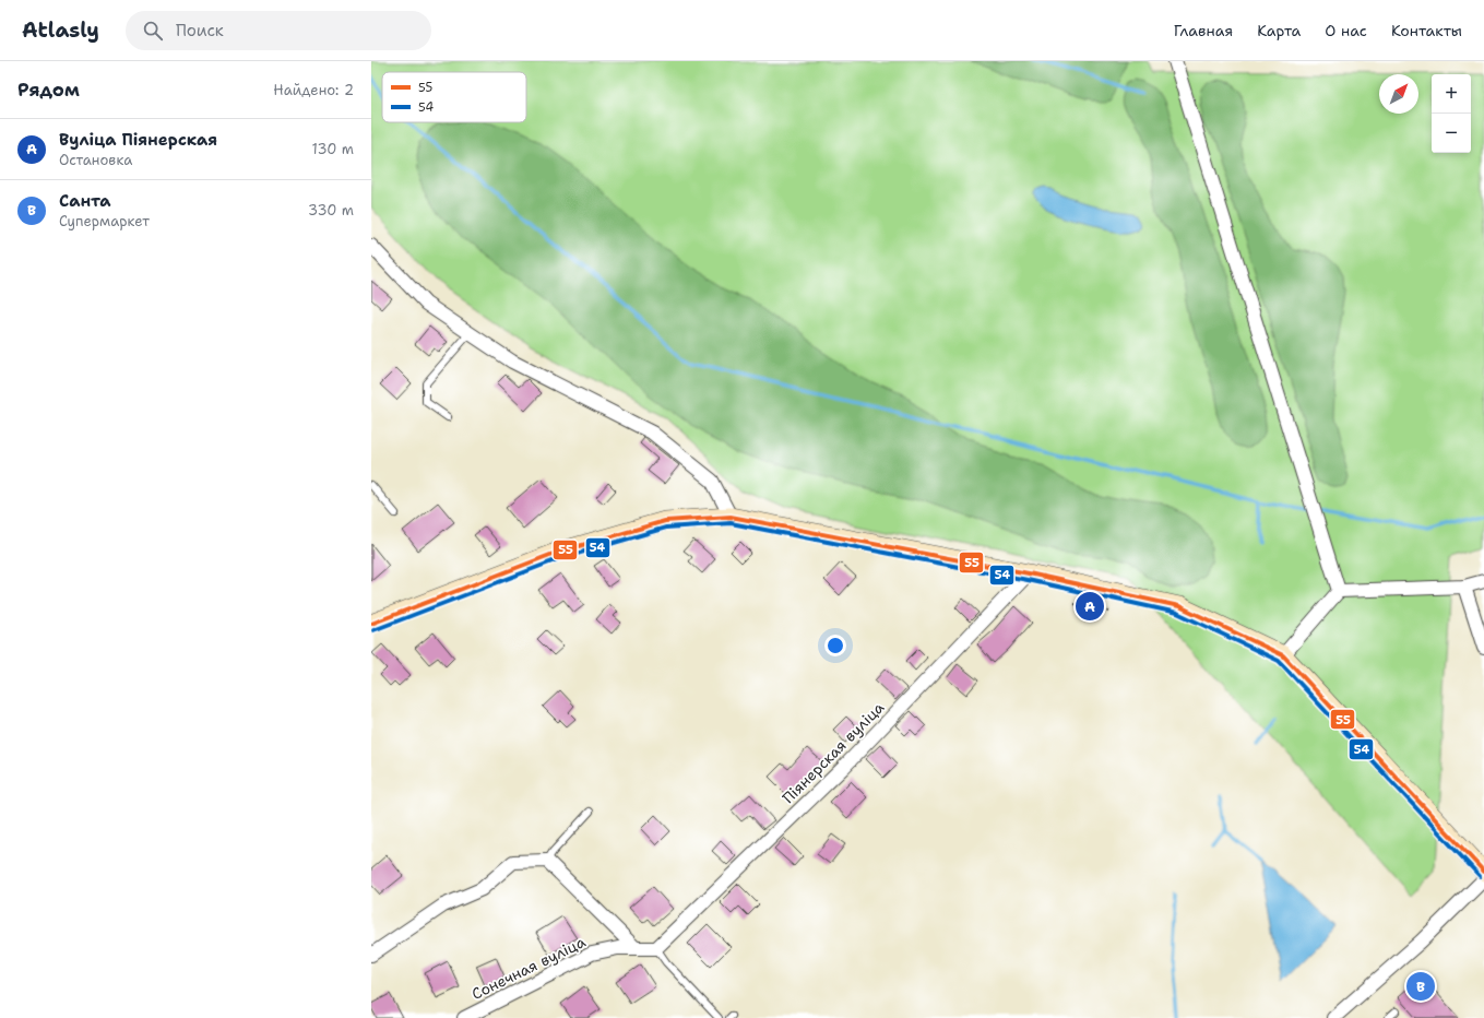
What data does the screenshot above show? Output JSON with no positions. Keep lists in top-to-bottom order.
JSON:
{
  "streets": {
    "street": ["Піянерская вуліца", "Сонечная вуліца"]
  },
  "crossings": [
    ["Піянерская вуліца", "Сонечная вуліца"]
  ],
  "lines": ["transit line 55", "transit line 54"],
  "legend": ["55", "54"],
  "north": "top right",
  "page": {
    "header": "Atlasly",
    "search": "Поиск",
    "nav": [
      "Главная",
      "Карта",
      "О нас",
      "Контакты"
    ],
    "heading": ["Рядом", "Найдено: 2"],
    "map_buttons": ["+", "−"],
    "list": [
      {
        "mark": "A",
        "name": "Вуліца Піянерская",
        "note": "Остановка",
        "value": "130 m"
      },
      {
        "mark": "B",
        "name": "Санта",
        "note": "Супермаркет",
        "value": "330 m"
      }
    ],
    "pins": ["A", "B"]
  }
}
